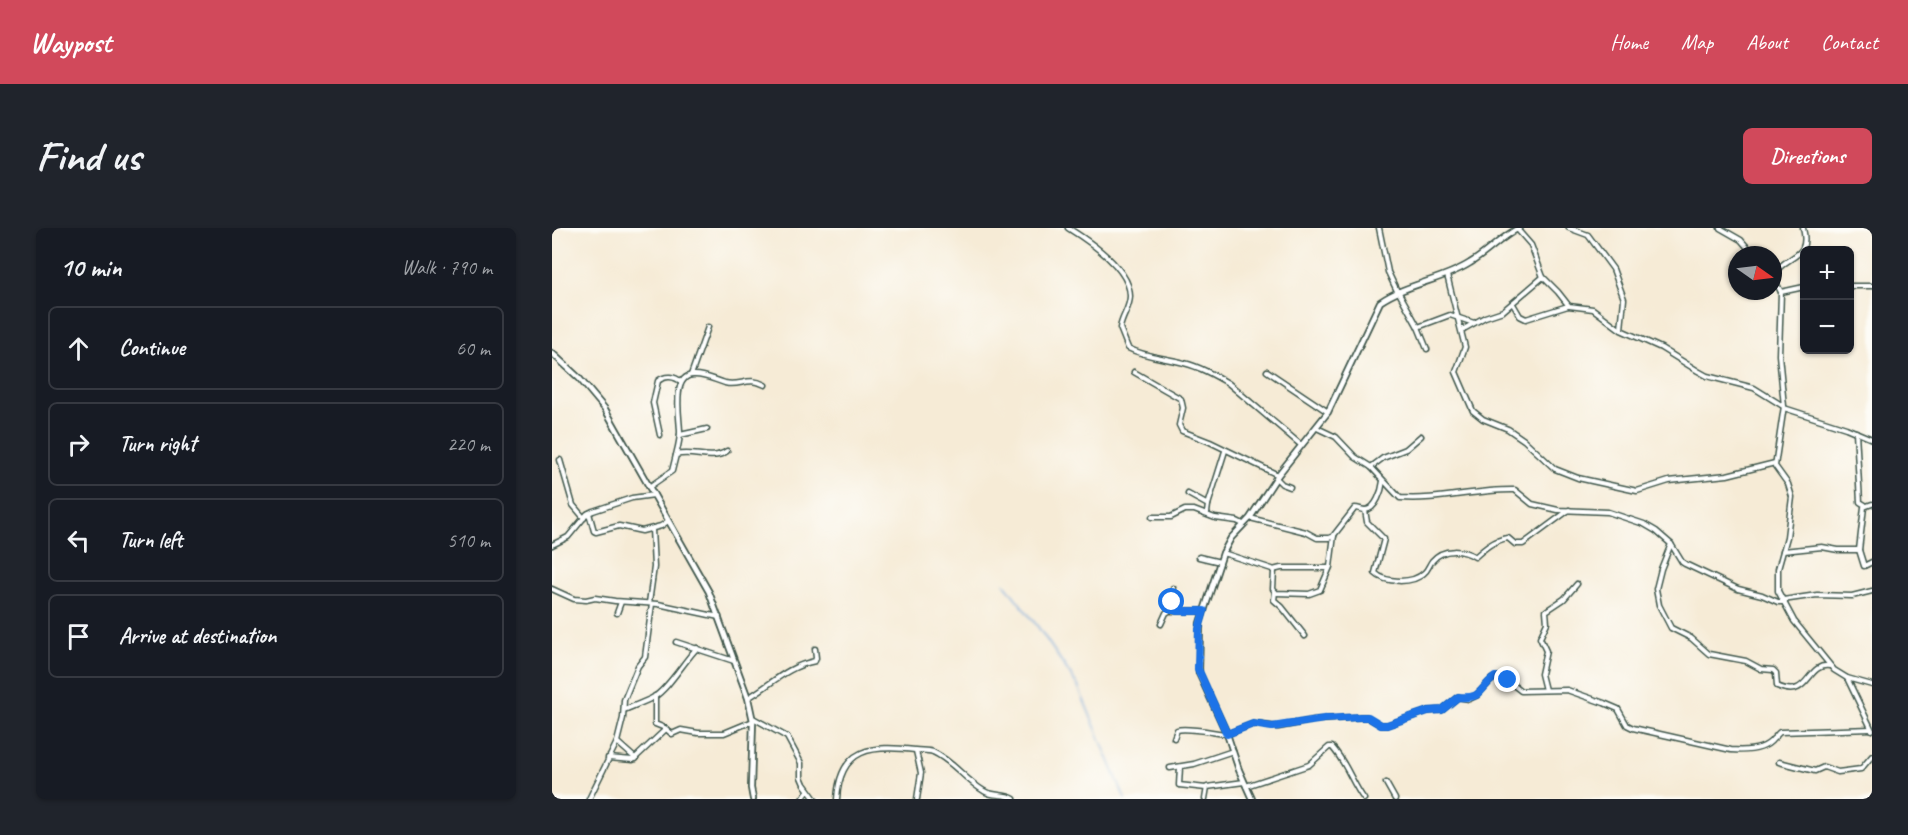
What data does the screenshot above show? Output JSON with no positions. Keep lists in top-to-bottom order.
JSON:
{
  "north": "right",
  "page": {
    "header": "Waypost",
    "nav": [
      "Home",
      "Map",
      "About",
      "Contact"
    ],
    "buttons": "Directions",
    "title": "Find us",
    "heading": ["10 min", "Walk · 790 m"],
    "map_buttons": ["+", "−"],
    "list": [
      ["Continue", "60 m"],
      ["Turn right", "220 m"],
      ["Turn left", "510 m"],
      "Arrive at destination"
    ]
  }
}
